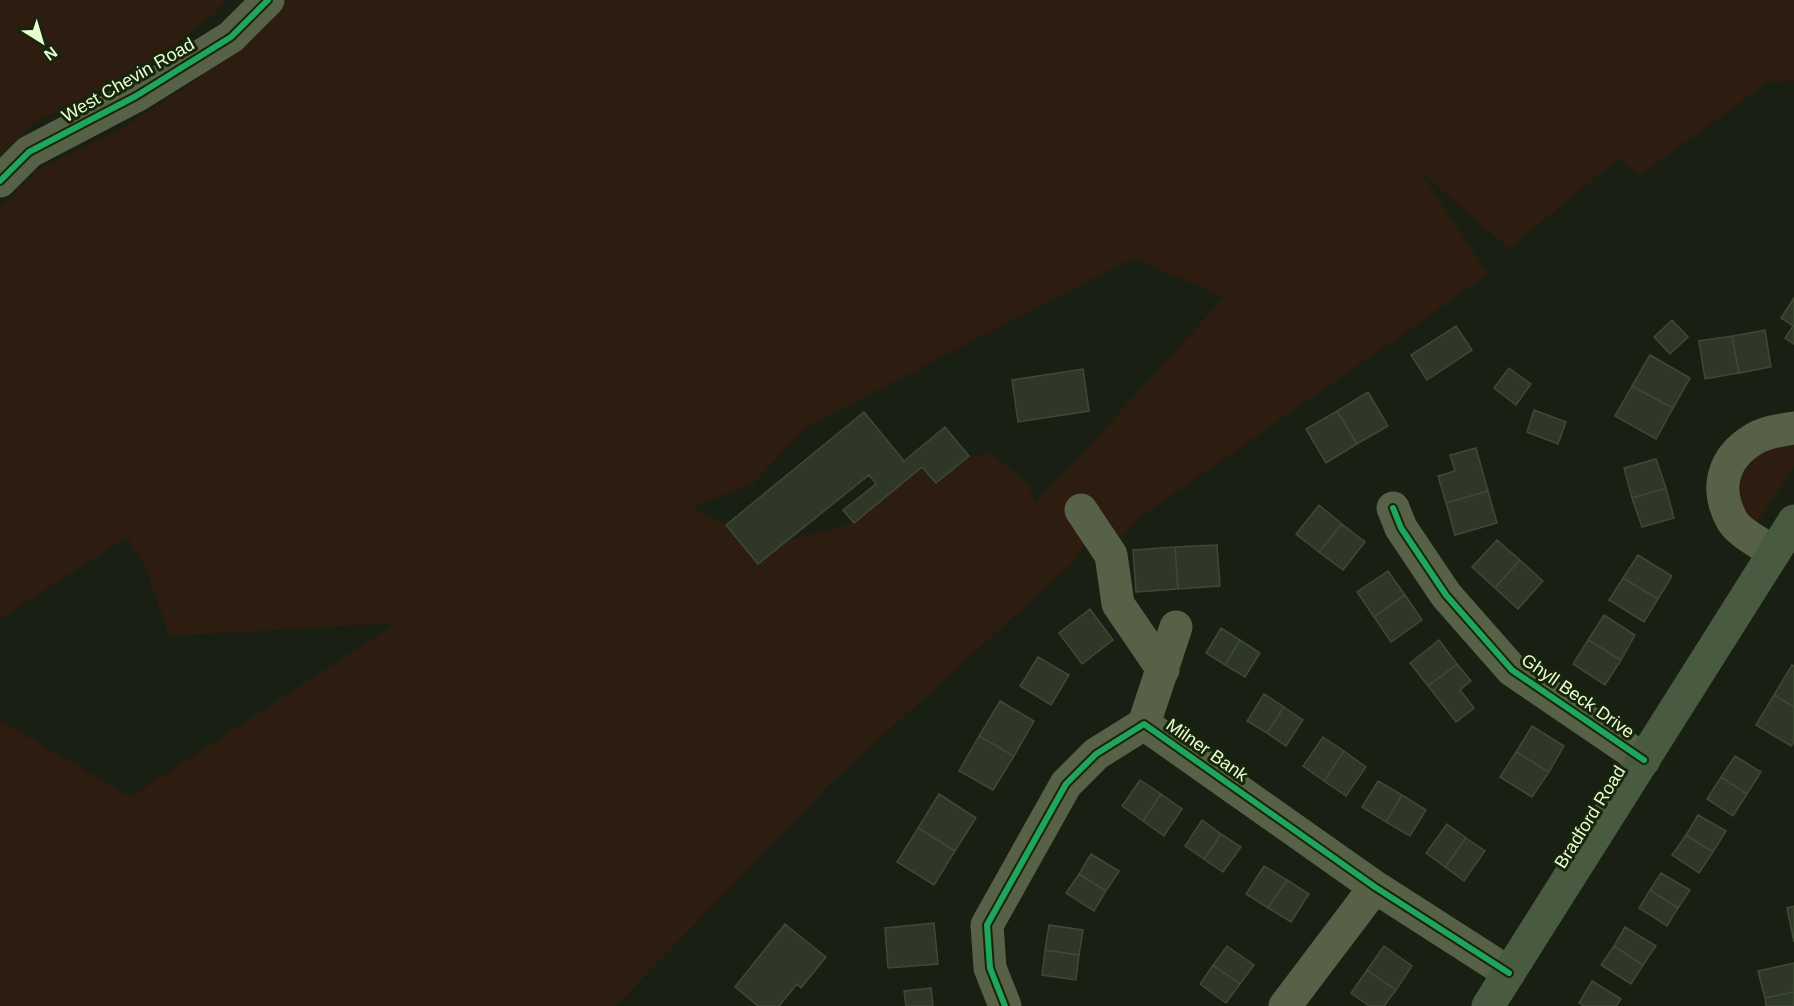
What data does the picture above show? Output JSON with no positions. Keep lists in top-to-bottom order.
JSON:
{
  "streets": {
    "main road": ["Bradford Road"],
    "street": ["West Chevin Road", "Ghyll Beck Drive", "Milner Bank"]
  },
  "crossings": [
    ["Ghyll Beck Drive", "Bradford Road"],
    ["Milner Bank", "Bradford Road"]
  ],
  "north": "bottom right"
}
